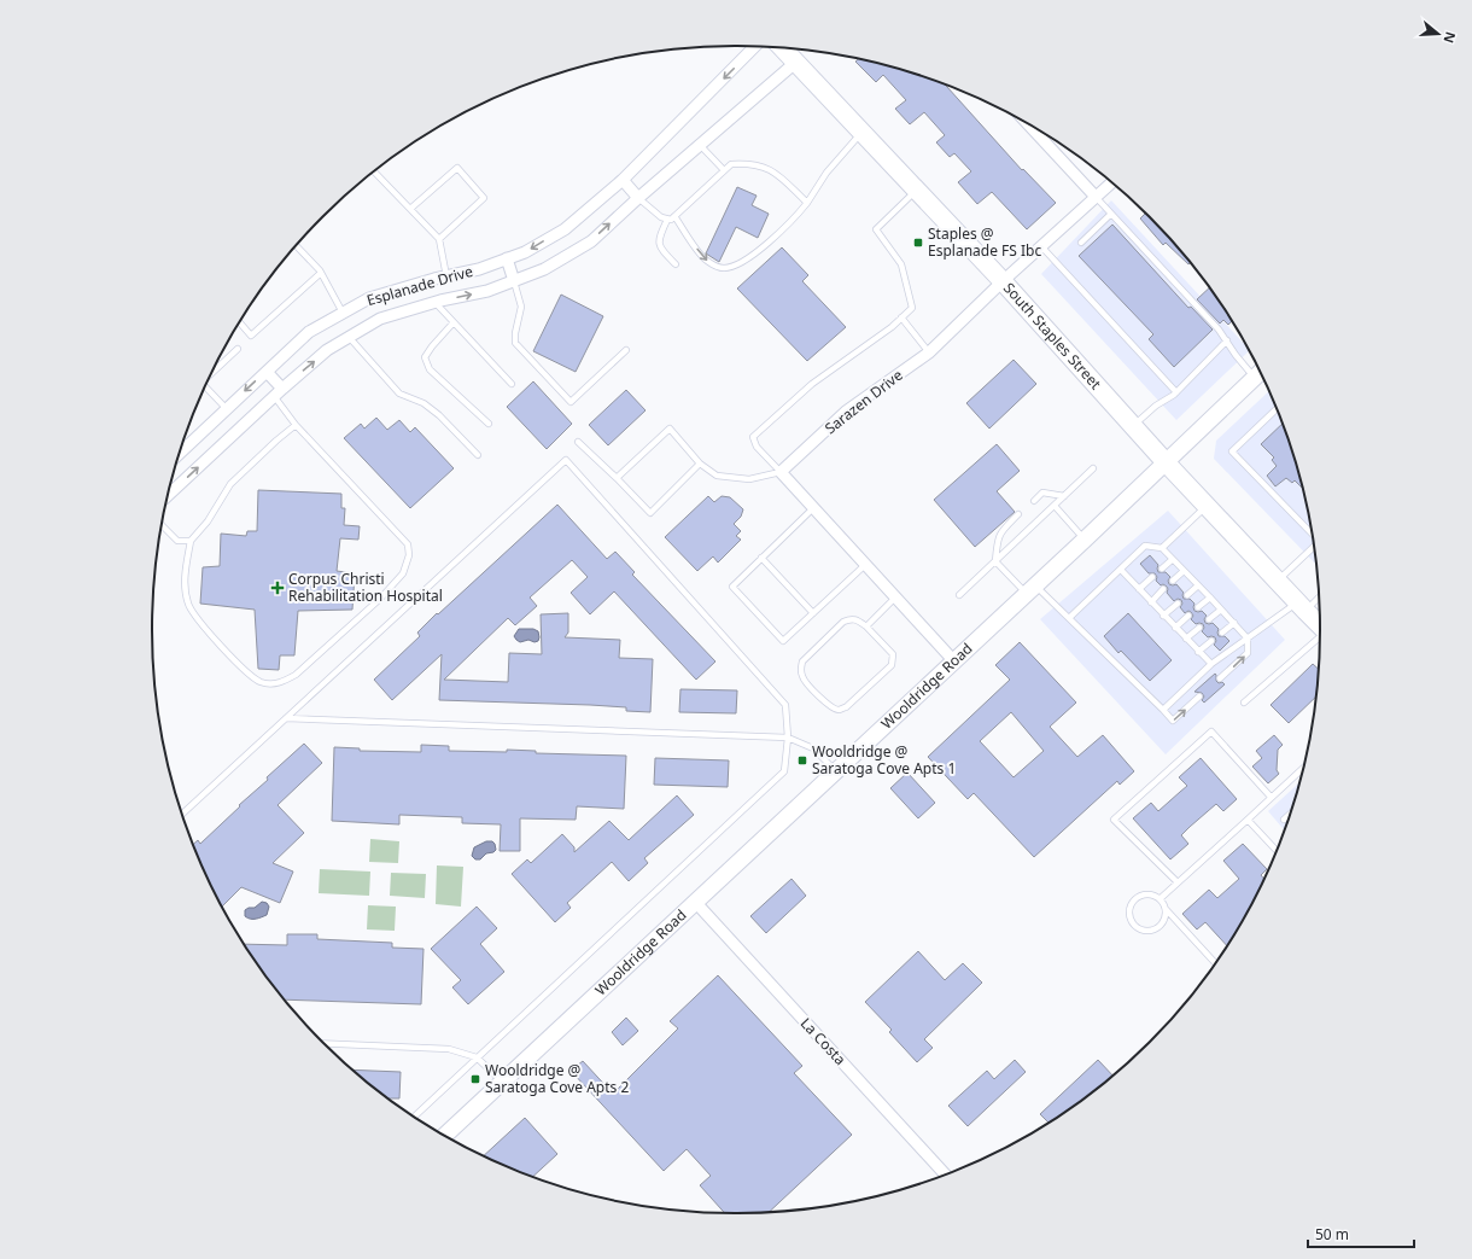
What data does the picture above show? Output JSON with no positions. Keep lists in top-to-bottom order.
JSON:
{
  "streets": {
    "main road": ["South Staples Street", "Wooldridge Road"],
    "street": ["Esplanade Drive", "Sarazen Drive", "La Costa"]
  },
  "crossings": [
    ["Esplanade Drive", "South Staples Street"],
    ["South Staples Street", "Sarazen Drive"],
    ["South Staples Street", "Wooldridge Road"],
    ["Wooldridge Road", "La Costa"]
  ],
  "places": {
    "transit": ["Staples @ Esplanade FS Ibc", "Wooldridge @ Saratoga Cove Apts 1", "Wooldridge @ Saratoga Cove Apts 2"],
    "health": ["Corpus Christi Rehabilitation Hospital"]
  },
  "scale_bar": "50 m",
  "north": "right"
}
